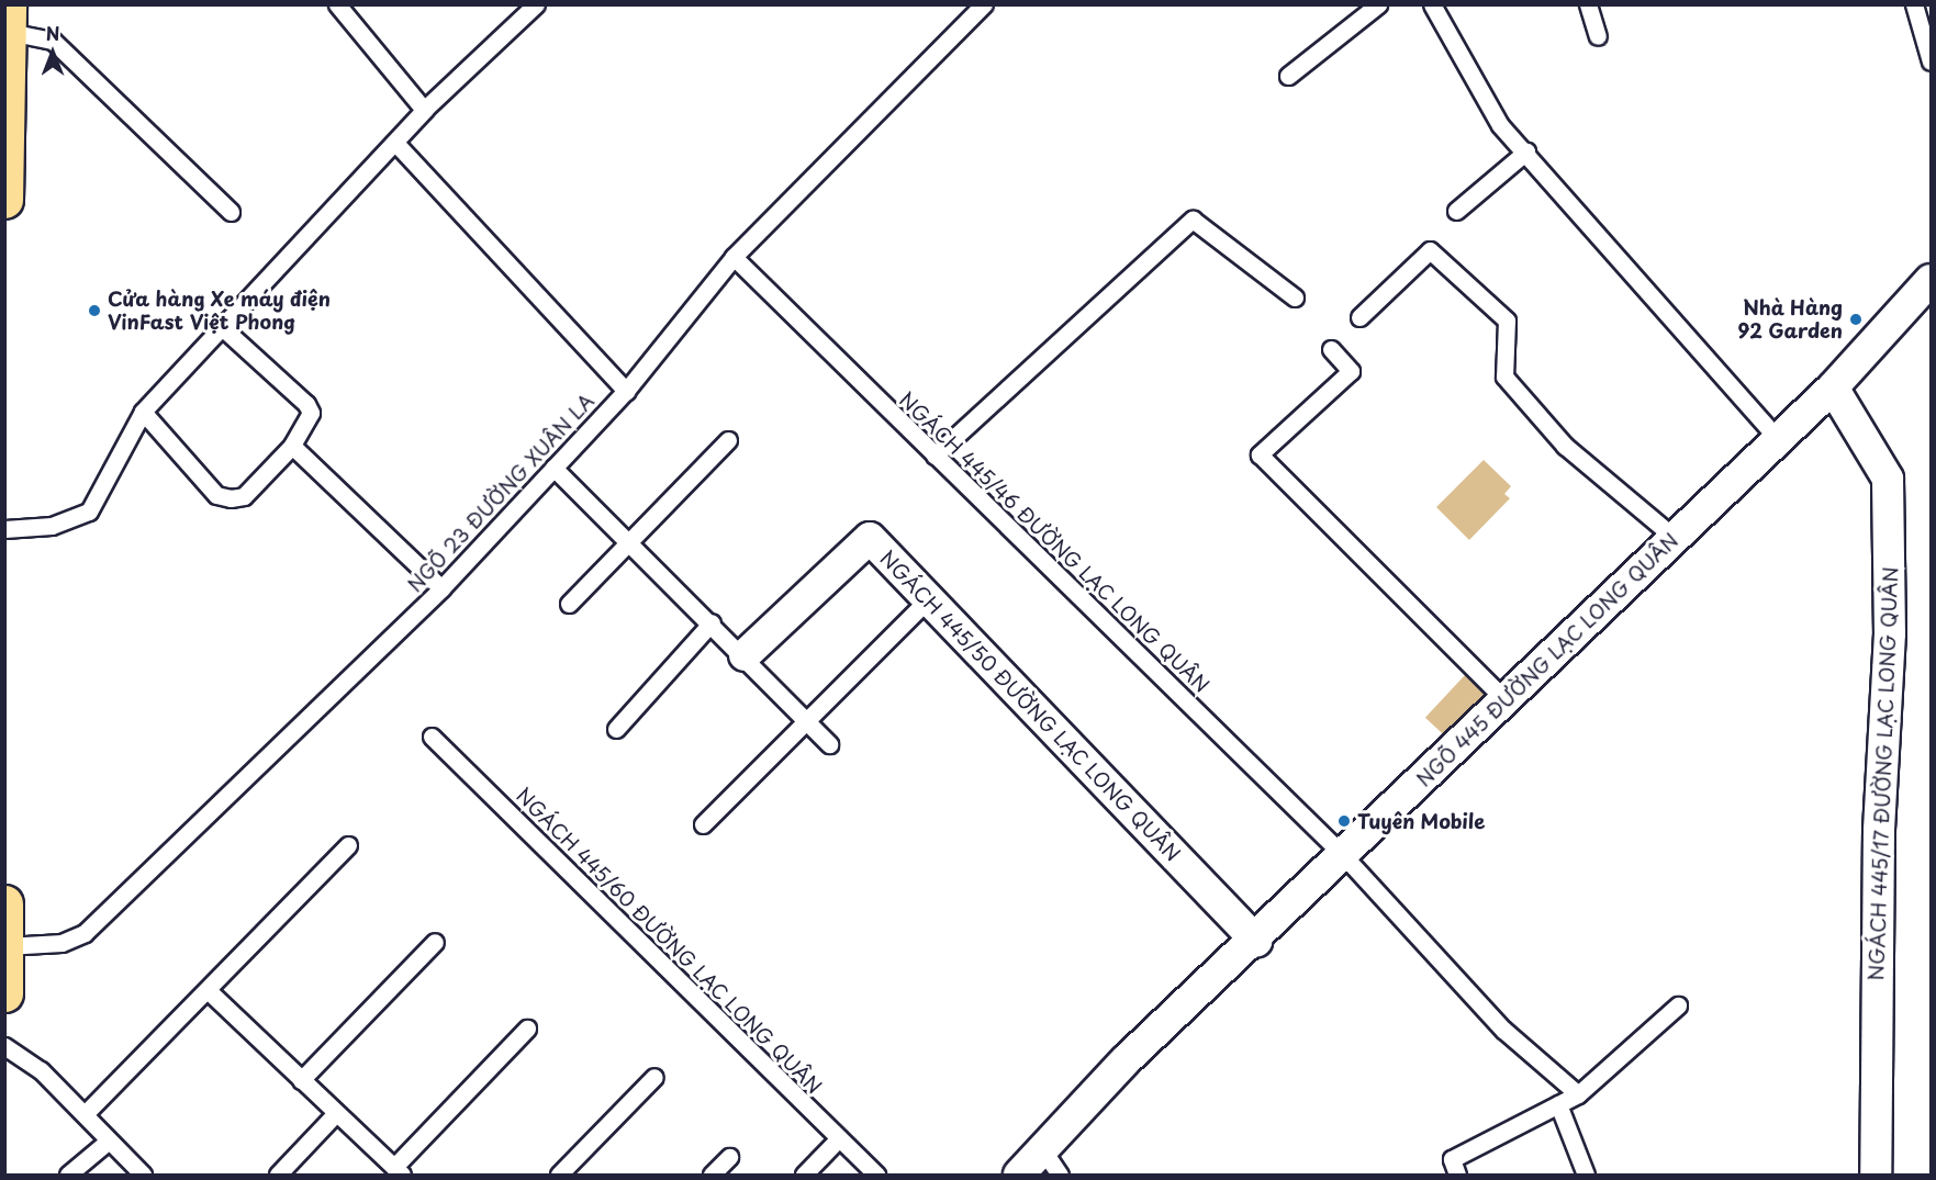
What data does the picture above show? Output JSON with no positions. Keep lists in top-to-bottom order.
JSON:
{
  "streets": {
    "street": ["NGÕ 445 ĐƯỜNG LẠC LONG QUÂN", "NGÁCH 445/50 ĐƯỜNG LẠC LONG QUÂN", "NGÁCH 445/17 ĐƯỜNG LẠC LONG QUÂN"],
    "lane": ["NGÕ 23 ĐƯỜNG XUÂN LA", "NGÁCH 445/46 ĐƯỜNG LẠC LONG QUÂN", "NGÁCH 445/60 ĐƯỜNG LẠC LONG QUÂN"]
  },
  "crossings": [
    ["NGÕ 23 ĐƯỜNG XUÂN LA", "NGÁCH 445/46 ĐƯỜNG LẠC LONG QUÂN"],
    ["NGÁCH 445/46 ĐƯỜNG LẠC LONG QUÂN", "NGÕ 445 ĐƯỜNG LẠC LONG QUÂN"],
    ["NGÕ 445 ĐƯỜNG LẠC LONG QUÂN", "NGÁCH 445/50 ĐƯỜNG LẠC LONG QUÂN"],
    ["NGÕ 445 ĐƯỜNG LẠC LONG QUÂN", "NGÁCH 445/17 ĐƯỜNG LẠC LONG QUÂN"]
  ],
  "places": ["Cửa hàng Xe máy điện VinFast Việt Phong", "Nhà Hàng 92 Garden", "Tuyên Mobile"],
  "north": "top"
}
